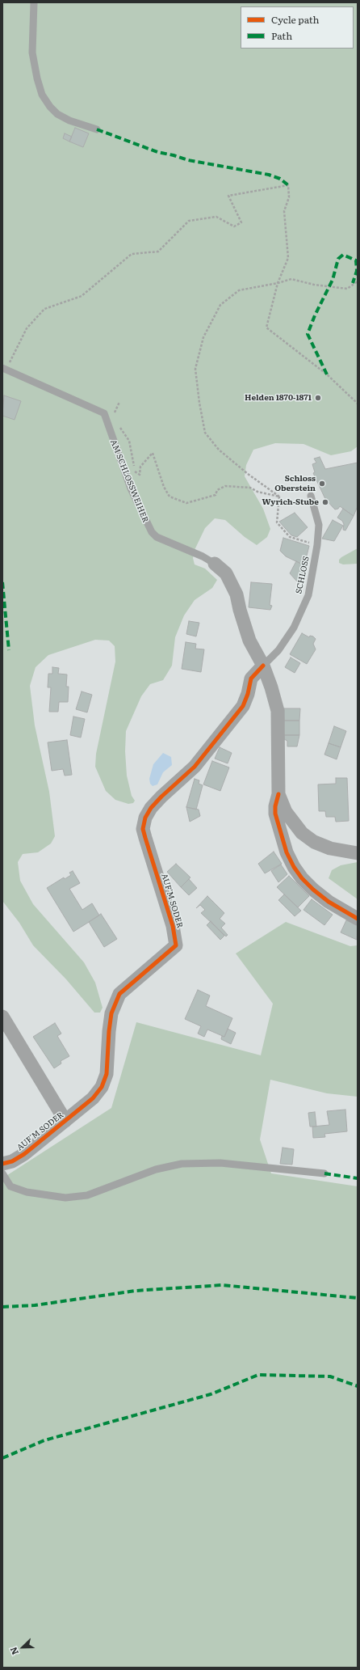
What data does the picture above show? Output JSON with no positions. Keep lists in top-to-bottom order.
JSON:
{
  "streets": {
    "street": ["AM SCHLOSSWEIHER", "AUF'M SODER"],
    "lane": ["SCHLOSS"]
  },
  "crossings": [
    ["AM SCHLOSSWEIHER", "SCHLOSS"],
    ["AM SCHLOSSWEIHER", "AUF'M SODER"],
    ["SCHLOSS", "AUF'M SODER"]
  ],
  "places": ["Helden 1870-1871", "Schloss Oberstein", "Wyrich-Stube"],
  "legend": ["Cycle path", "Path"],
  "north": "bottom left"
}
